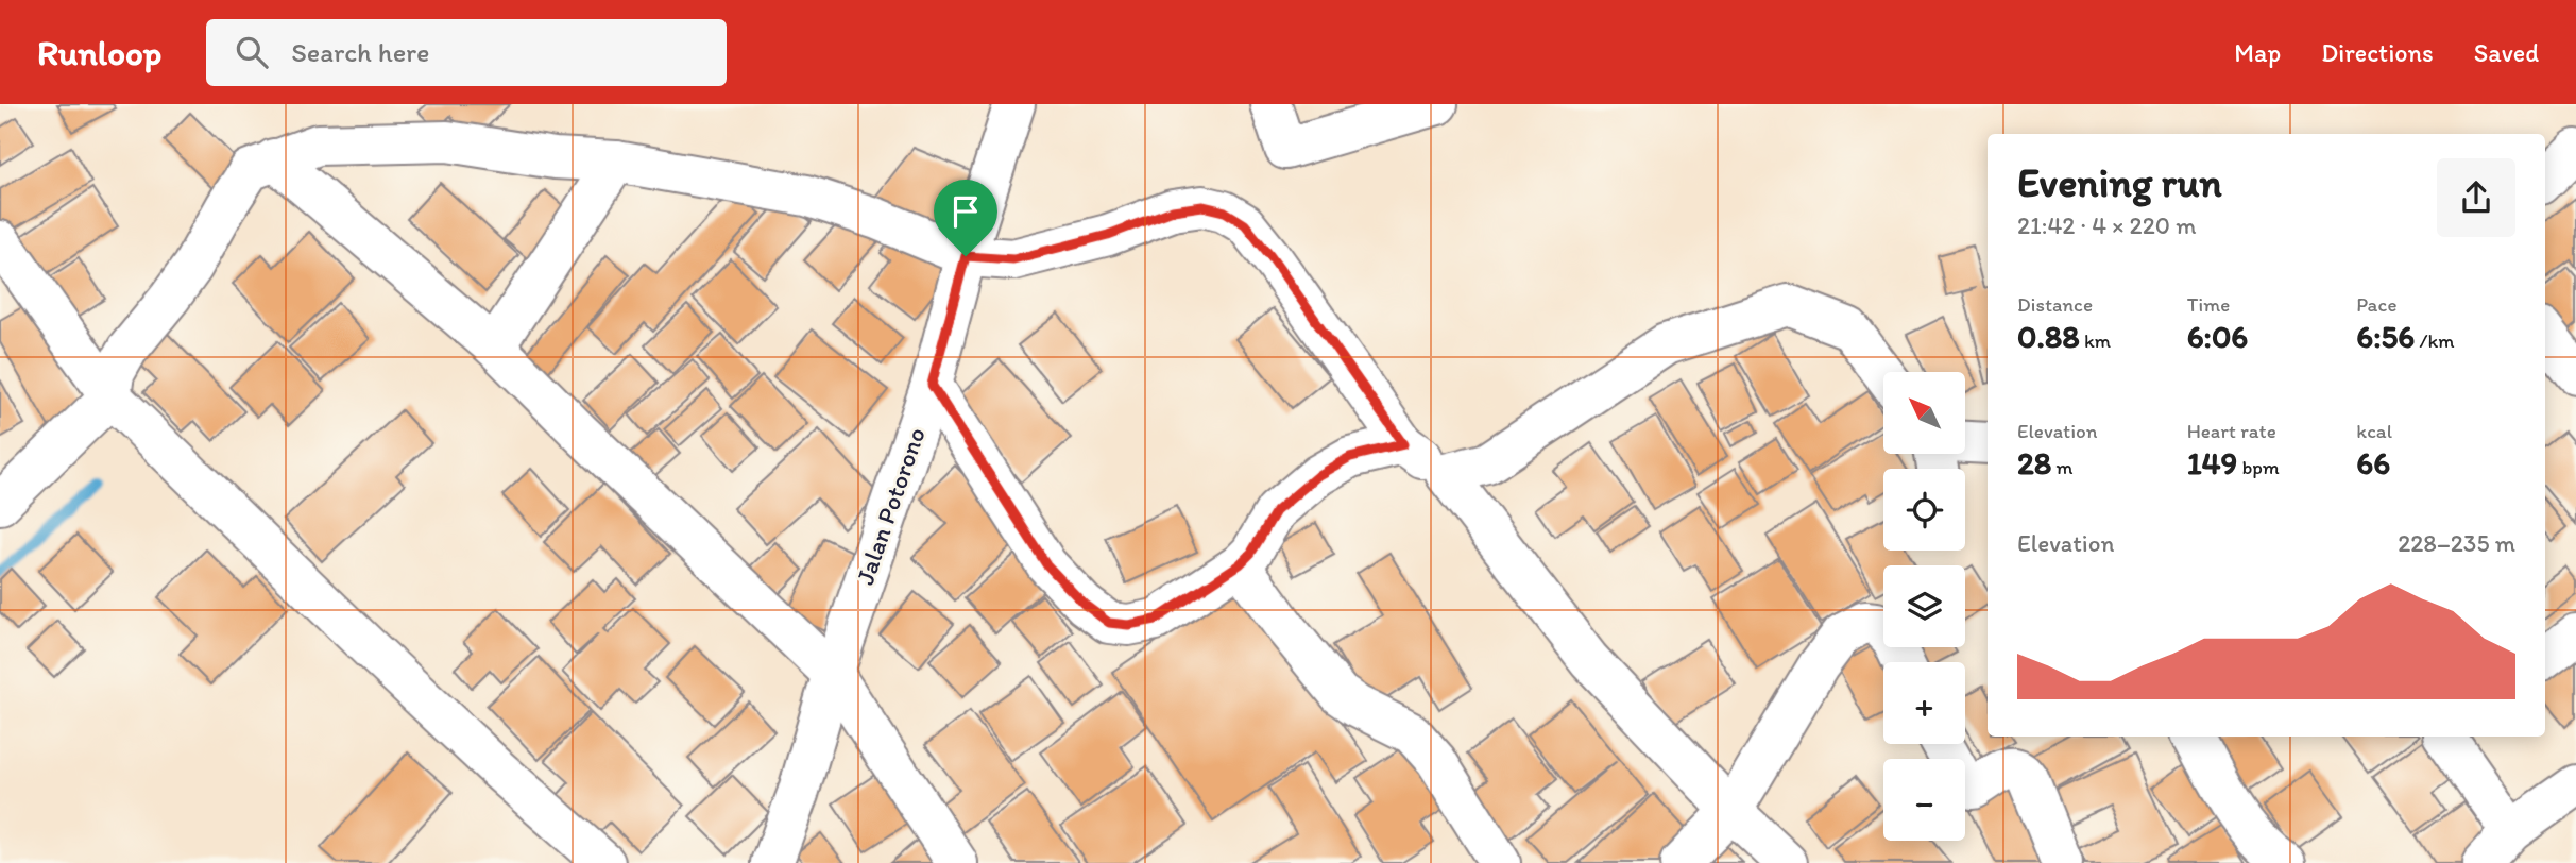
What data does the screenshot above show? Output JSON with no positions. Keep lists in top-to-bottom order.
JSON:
{
  "streets": {
    "street": ["Jalan Potorono"]
  },
  "north": "top left",
  "page": {
    "header": "Runloop",
    "search": "Search here",
    "nav": ["Map", "Directions", "Saved"],
    "heading": ["Evening run", "21:42 · 4 × 220 m"],
    "stats": [
      ["Distance", "0.88 km"],
      ["Time", "6:06"],
      ["Pace", "6:56 /km"],
      ["Elevation", "28 m"],
      ["Heart rate", "149 bpm"],
      ["kcal", "66"]
    ],
    "map_buttons": ["+", "−"],
    "chart": ["Elevation", "228–235 m"]
  }
}
